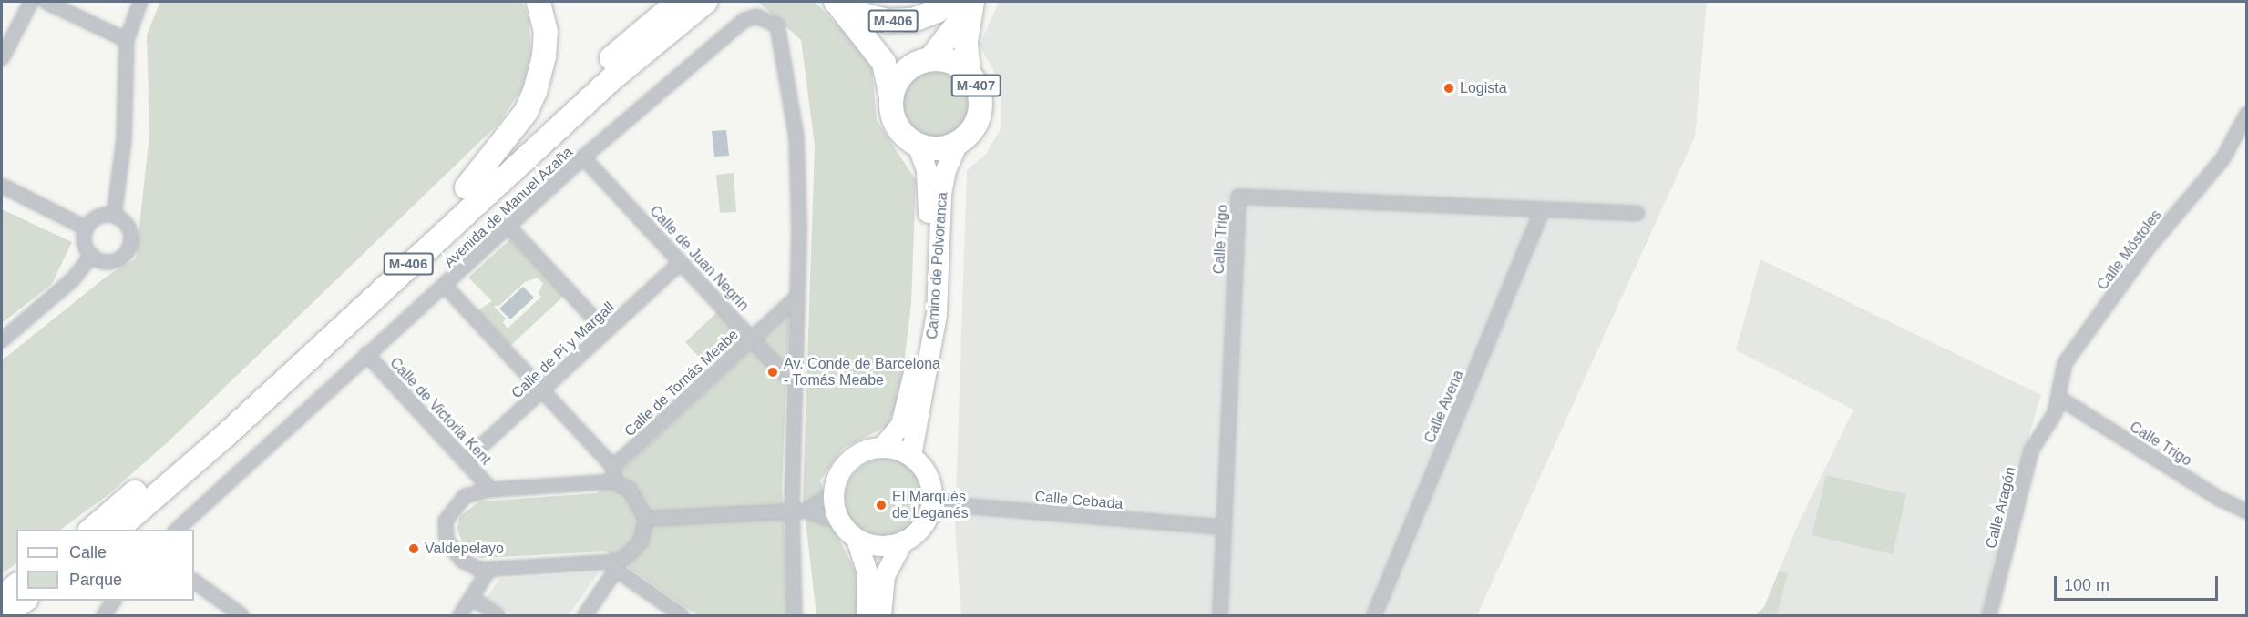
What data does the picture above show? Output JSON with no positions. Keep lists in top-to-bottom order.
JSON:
{
  "streets": {
    "highway": ["M-406", "M-407"],
    "main road": ["Camino de Polvoranca"],
    "street": [
      "Avenida de Manuel Azaña",
      "Calle Trigo",
      "Calle Móstoles",
      "Calle de Juan Negrín",
      "Calle de Pi y Margall",
      "Calle de Tomás Meabe",
      "Calle Avena",
      "Calle de Victoria Kent",
      "Calle Cebada",
      "Calle Aragón"
    ]
  },
  "crossings": [
    ["M-406", "M-407"],
    ["M-407", "Camino de Polvoranca"],
    ["Avenida de Manuel Azaña", "Calle de Juan Negrín"],
    ["Avenida de Manuel Azaña", "Calle de Tomás Meabe"],
    ["Avenida de Manuel Azaña", "Calle de Victoria Kent"],
    ["Calle Trigo", "Calle Móstoles"],
    ["Calle Trigo", "Calle Avena"],
    ["Calle Trigo", "Calle Cebada"],
    ["Calle Móstoles", "Calle Aragón"],
    ["Calle de Juan Negrín", "Calle de Pi y Margall"],
    ["Calle de Juan Negrín", "Calle de Tomás Meabe"],
    ["Camino de Polvoranca", "Calle Cebada"],
    ["Calle de Pi y Margall", "Calle de Victoria Kent"]
  ],
  "places": [
    "Logista",
    "Av. Conde de Barcelona - Tomás Meabe",
    "El Marqués de Leganés",
    "Valdepelayo"
  ],
  "legend": ["Calle", "Parque"],
  "scale_bar": "100 m"
}
